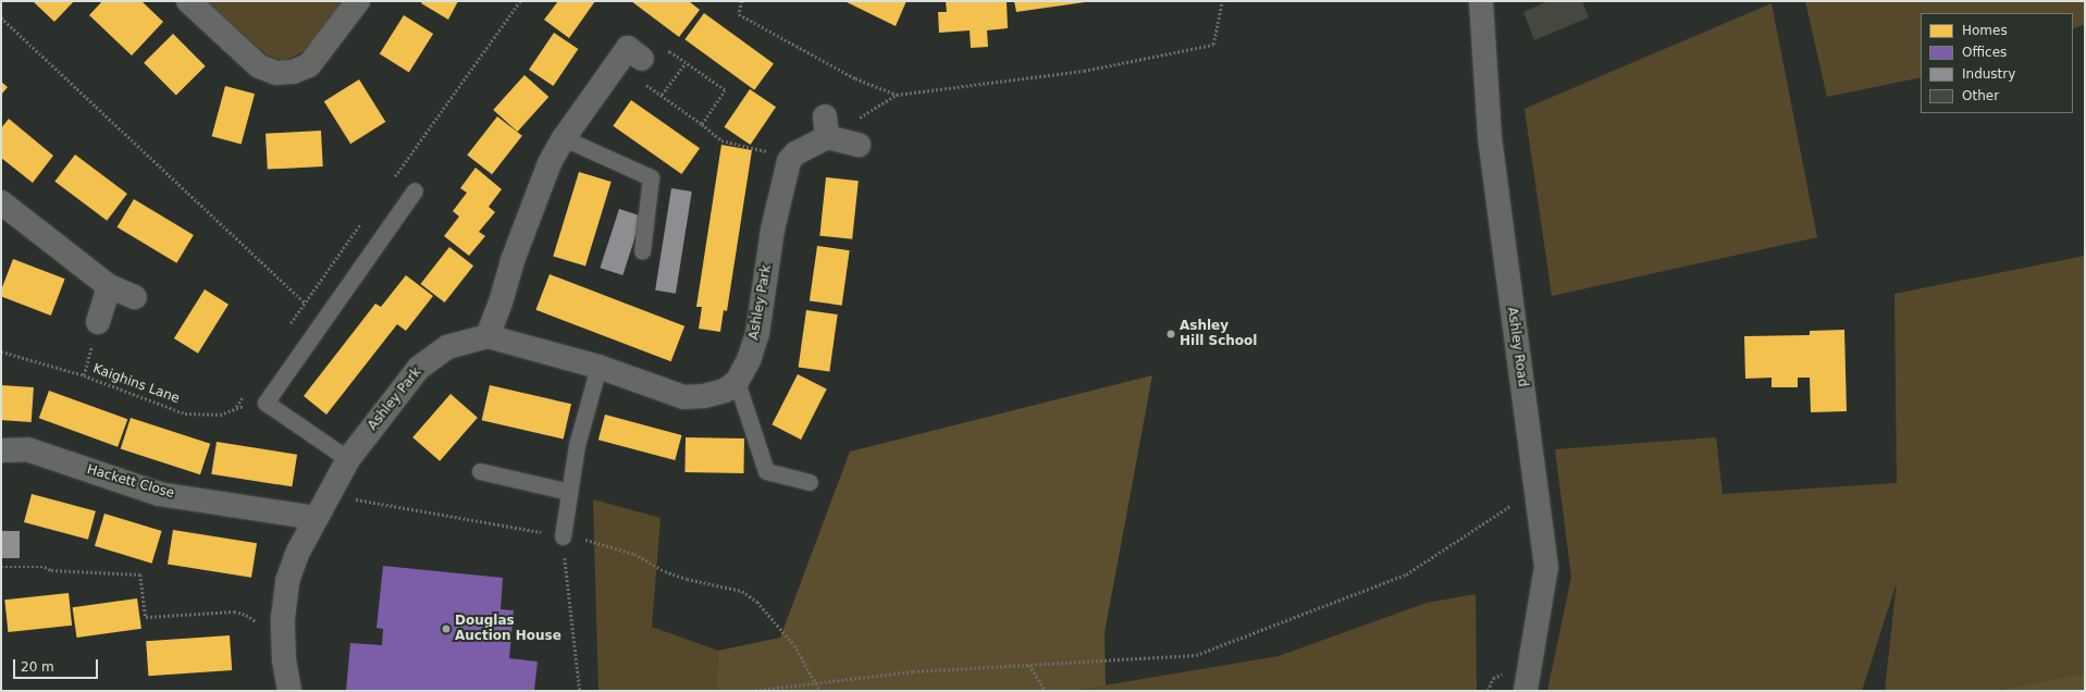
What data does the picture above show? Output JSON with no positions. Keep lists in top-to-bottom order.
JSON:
{
  "streets": {
    "street": ["Ashley Park", "Ashley Road", "Hackett Close"],
    "path": ["Kaighins Lane"]
  },
  "crossings": [
    ["Ashley Park", "Hackett Close"]
  ],
  "places": ["Ashley Hill School", "Douglas Auction House"],
  "legend": [
    "Homes",
    "Offices",
    "Industry",
    "Other"
  ],
  "scale_bar": "20 m"
}
